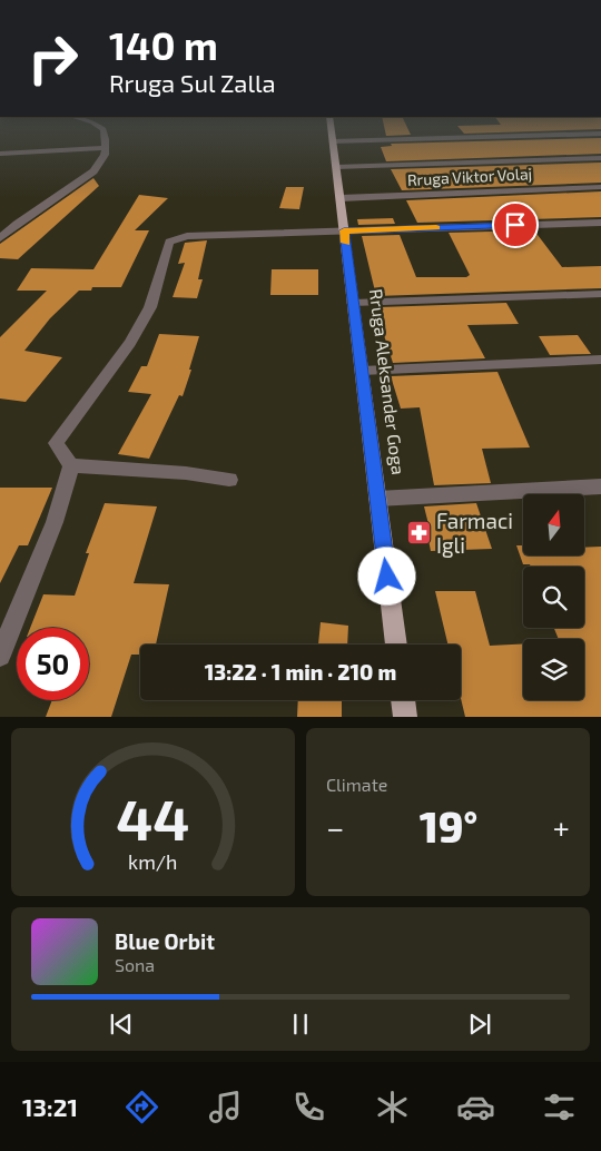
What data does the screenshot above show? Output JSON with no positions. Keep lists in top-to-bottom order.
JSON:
{
  "streets": {
    "main road": ["Rruga Aleksander Goga"],
    "street": ["Rruga Viktor Volaj"]
  },
  "crossings": [
    ["Rruga Viktor Volaj", "Rruga Aleksander Goga"]
  ],
  "places": {
    "pharmacy": ["Farmaci Igli"]
  },
  "north": "top",
  "page": {
    "turn": ["140 m", "Rruga Sul Zalla"],
    "limit": "50",
    "trip": "13:22 · 1 min · 210 m",
    "tile": "Climate",
    "heat": ["−", "19°", "+"],
    "song": ["Blue Orbit", "Sona"],
    "tabs": "13:21",
    "gauge": ["44", "km/h"]
  }
}
